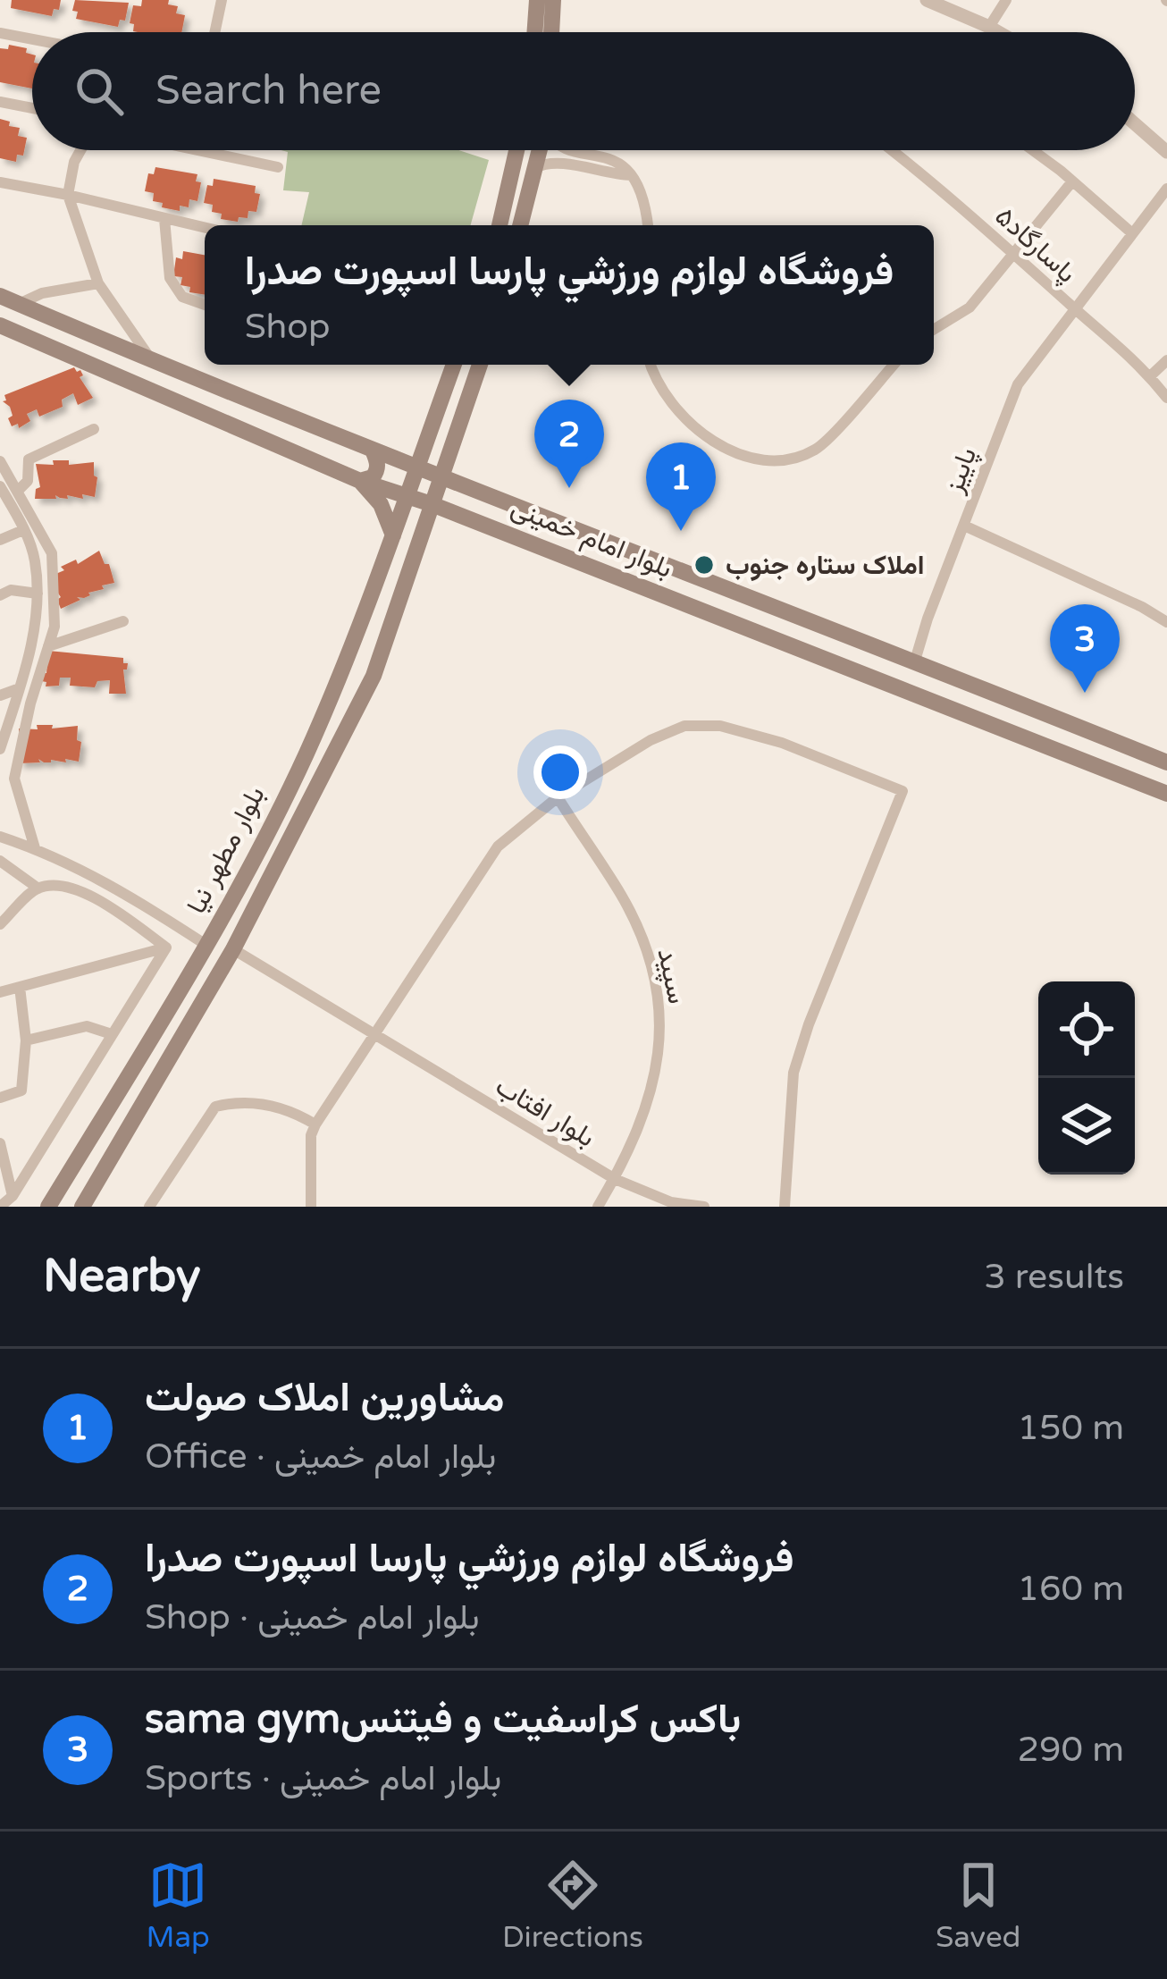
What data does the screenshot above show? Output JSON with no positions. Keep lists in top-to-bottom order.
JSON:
{
  "streets": {
    "main road": ["بلوار امام خمینی", "بلوار مطهر نیا"],
    "street": [
      "پاسارگاد۵",
      "پاییز",
      "سپید",
      "بلوار افتاب"
    ]
  },
  "crossings": [
    ["پاسارگاد۵", "پاییز"],
    ["پاییز", "بلوار امام خمینی"],
    ["بلوار امام خمینی", "بلوار مطهر نیا"],
    ["بلوار مطهر نیا", "بلوار افتاب"],
    ["سپید", "بلوار افتاب"]
  ],
  "places": ["املاک ستاره جنوب"],
  "page": {
    "search": "Search here",
    "popup": ["فروشگاه لوازم ورزشي پارسا اسپورت صدرا", "Shop"],
    "pins": ["2", "1", "3"],
    "heading": ["Nearby", "3 results"],
    "list": [
      {
        "mark": "1",
        "name": "مشاورین املاک صولت",
        "note": "Office · بلوار امام خمینی",
        "value": "150 m"
      },
      {
        "mark": "2",
        "name": "فروشگاه لوازم ورزشي پارسا اسپورت صدرا",
        "note": "Shop · بلوار امام خمینی",
        "value": "160 m"
      },
      {
        "mark": "3",
        "name": "sama gymباکس کراسفیت و فیتنس",
        "note": "Sports · بلوار امام خمینی",
        "value": "290 m"
      }
    ],
    "nav": ["Map", "Directions", "Saved"]
  }
}
